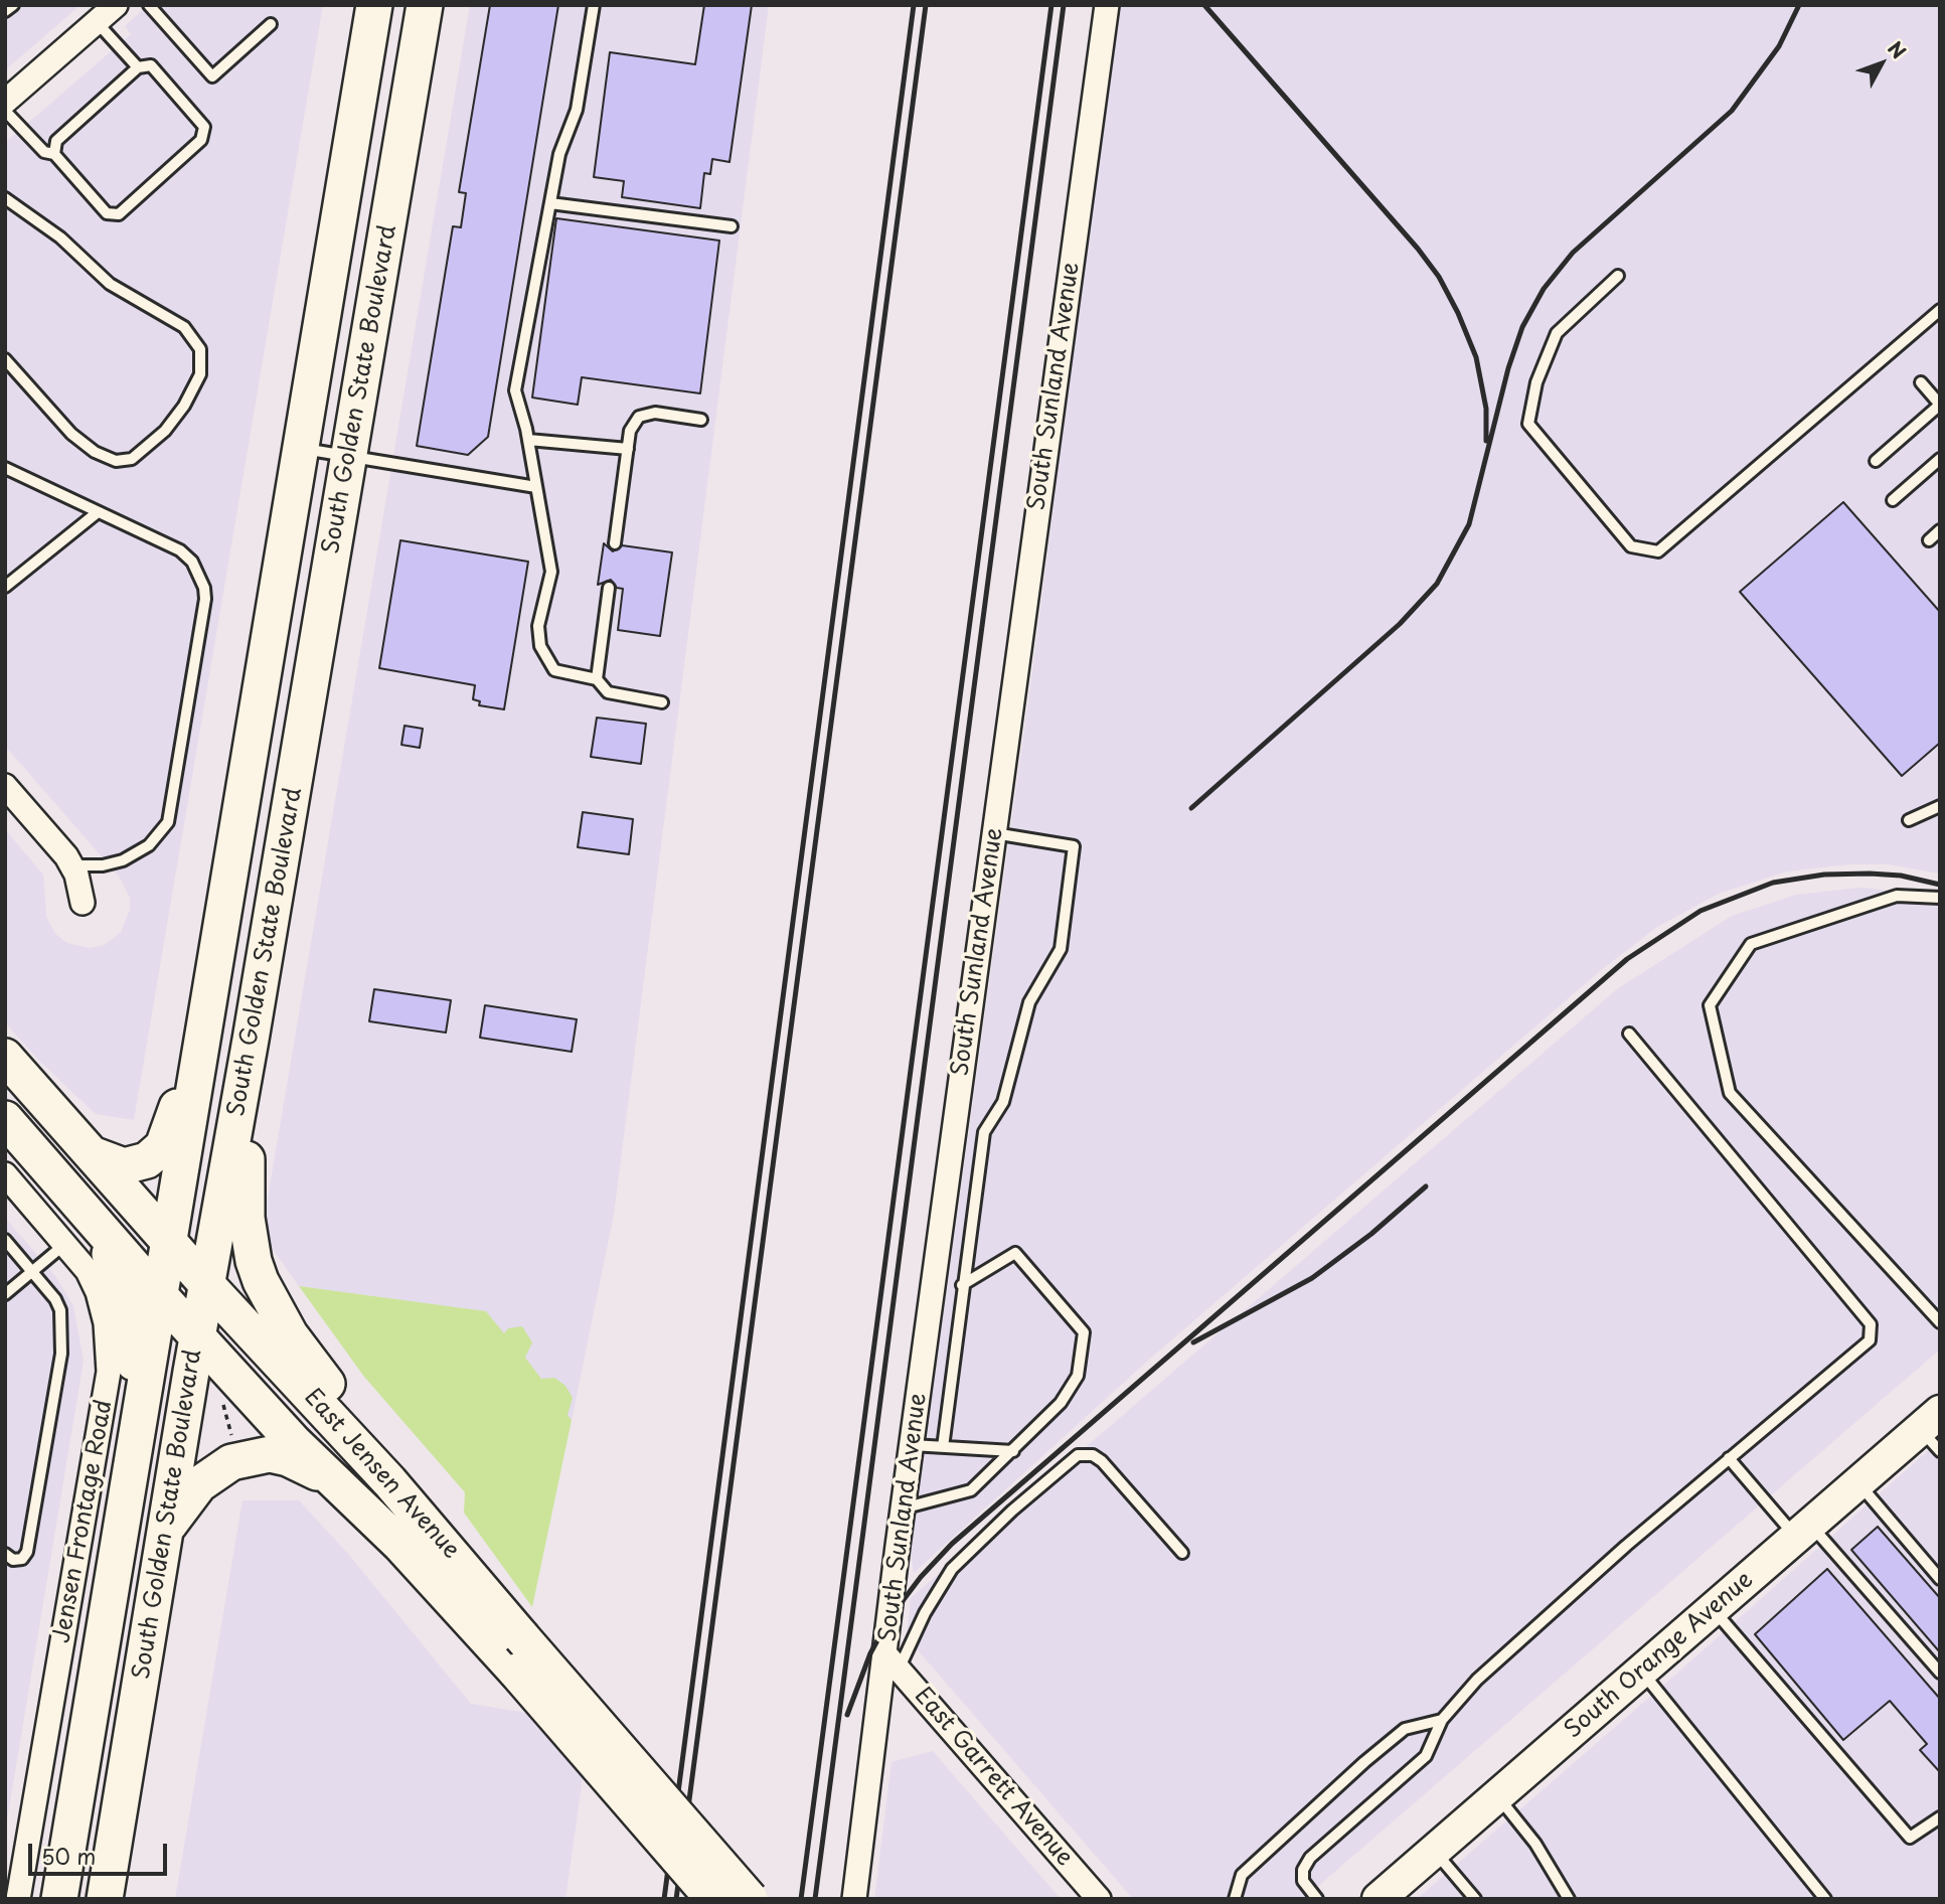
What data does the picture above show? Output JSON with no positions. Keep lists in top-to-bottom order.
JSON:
{
  "streets": {
    "main road": ["South Golden State Boulevard", "East Jensen Avenue"],
    "street": [
      "South Sunland Avenue",
      "Jensen Frontage Road",
      "South Orange Avenue",
      "East Garrett Avenue"
    ]
  },
  "crossings": [
    ["South Sunland Avenue", "East Garrett Avenue"],
    ["South Golden State Boulevard", "East Jensen Avenue"]
  ],
  "scale_bar": "50 m",
  "north": "top right"
}
